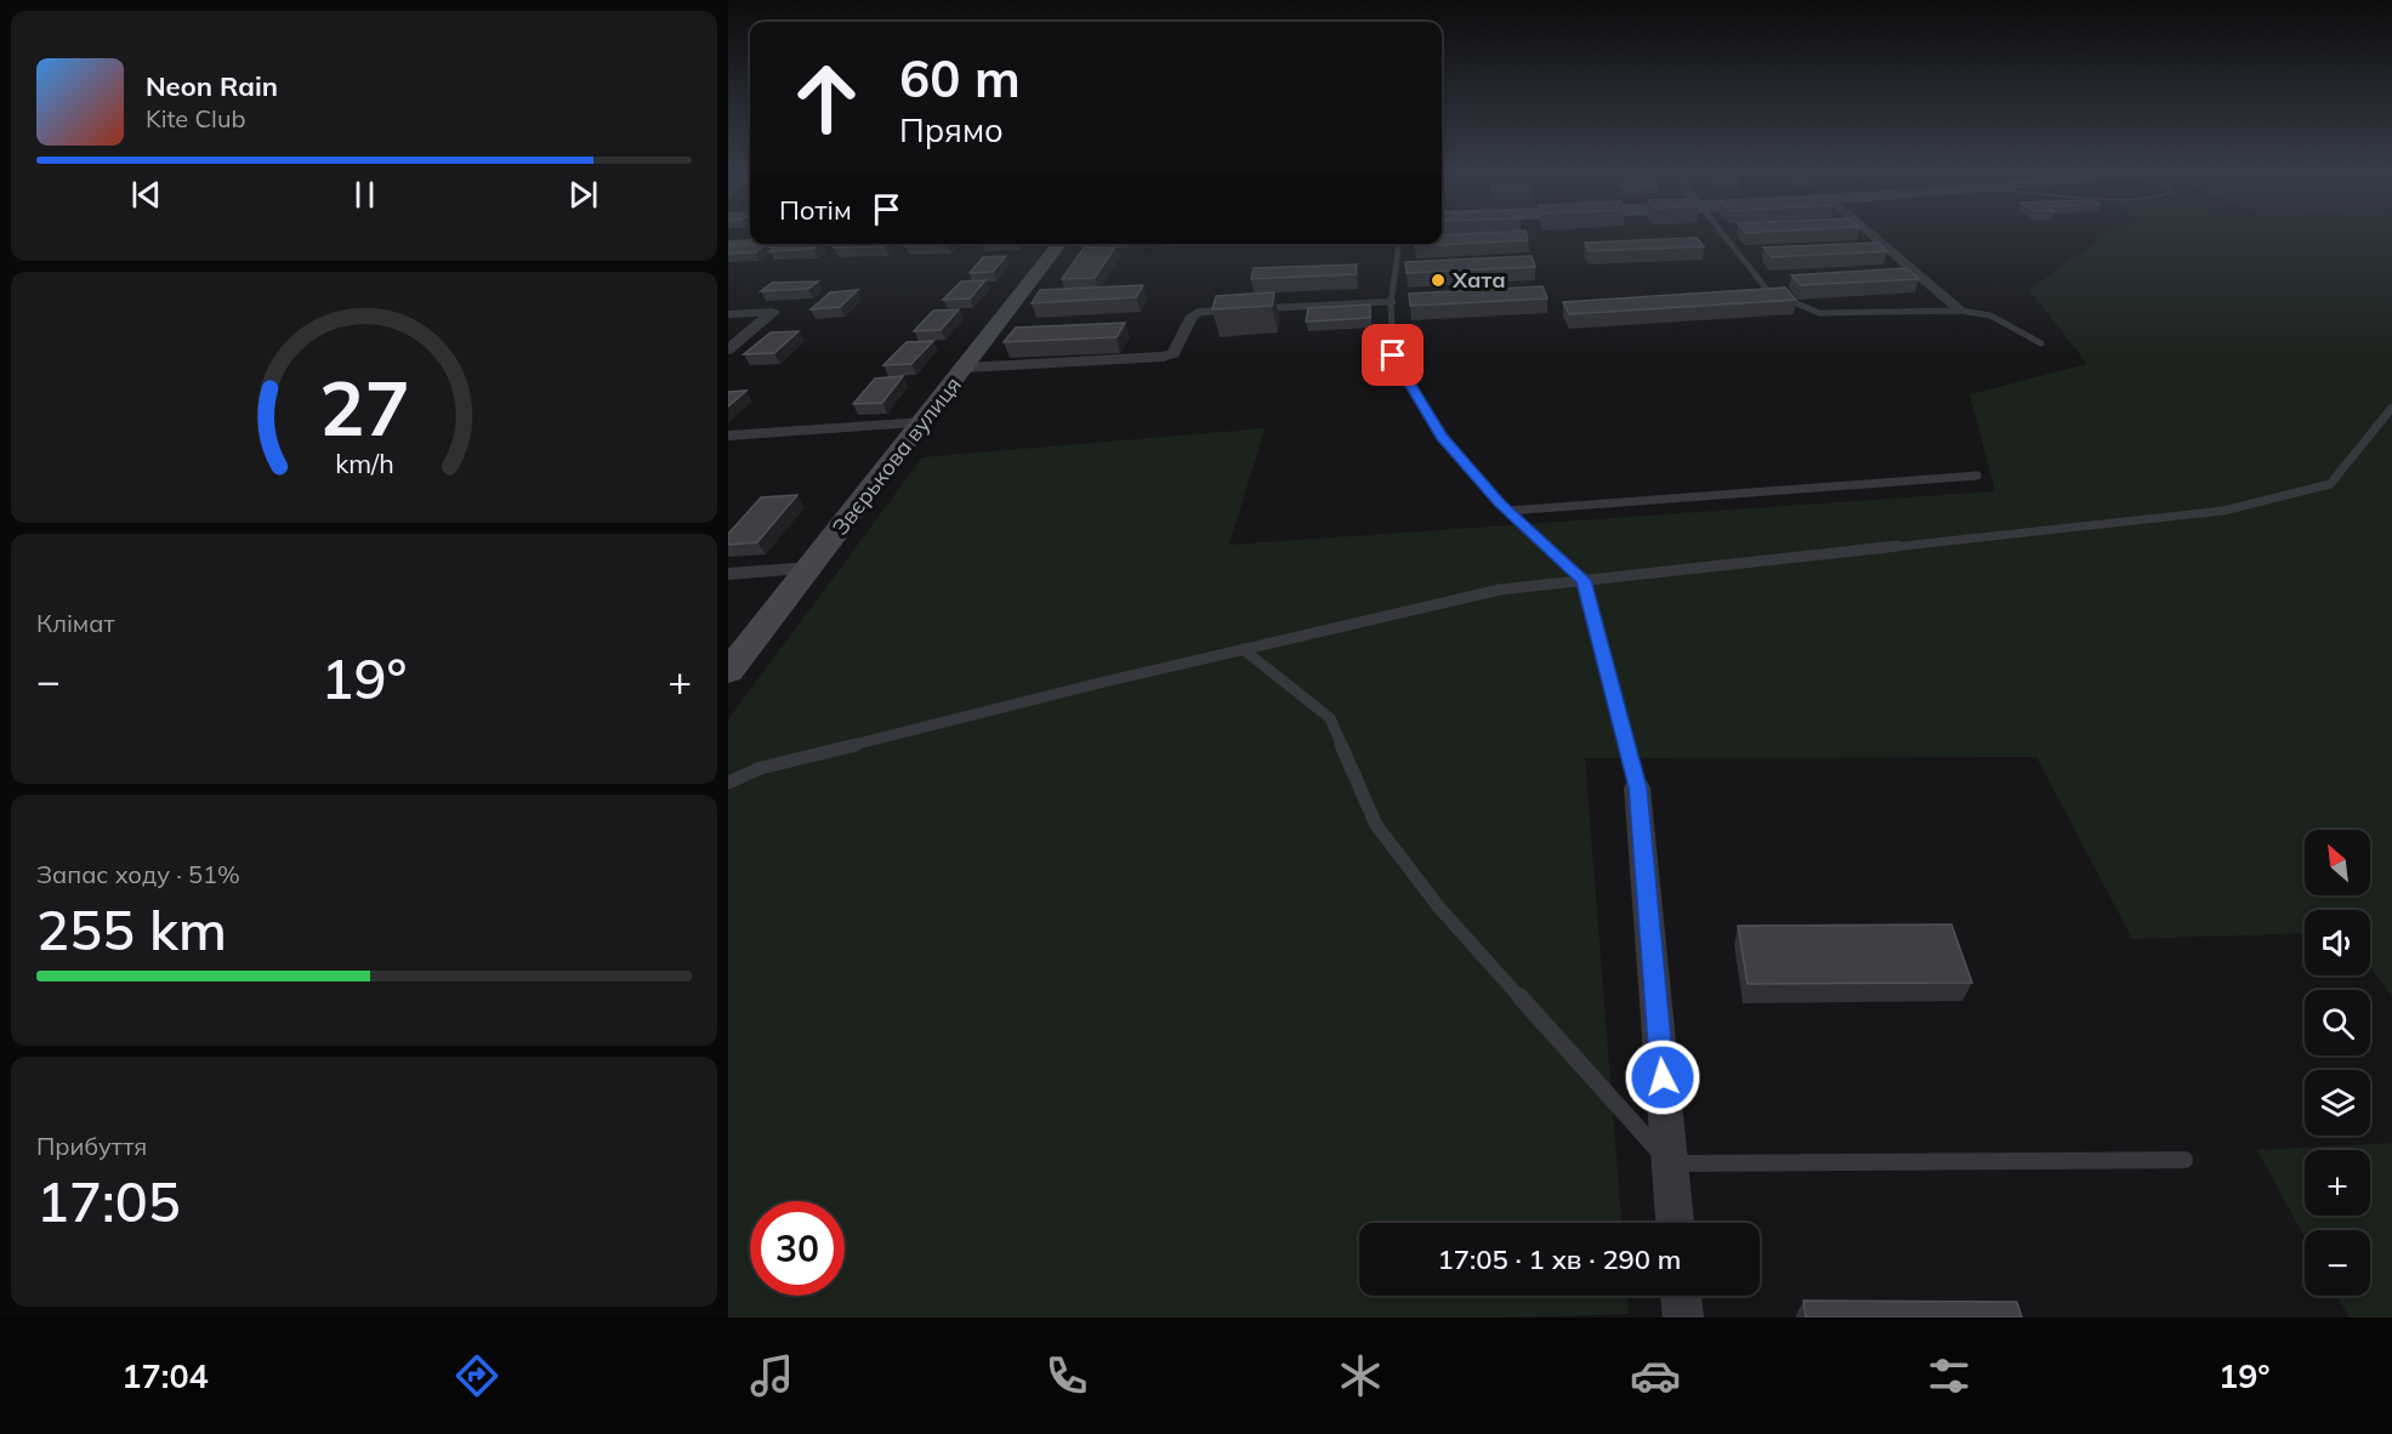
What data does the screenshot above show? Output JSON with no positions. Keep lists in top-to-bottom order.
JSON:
{
  "streets": {
    "main road": ["Звєрькова вулиця"]
  },
  "places": ["Хата"],
  "north": "top left",
  "page": {
    "turn": ["60 m", "Прямо"],
    "song": ["Neon Rain", "Kite Club"],
    "then": "Потім",
    "tile": [
      "Клімат",
      ["Запас ходу · 51%", "255 km"],
      ["Прибуття", "17:05"]
    ],
    "heat": ["−", "19°", "+"],
    "map_buttons": ["+", "−"],
    "limit": "30",
    "trip": "17:05 · 1 хв · 290 m",
    "tabs": ["17:04", "19°"],
    "gauge": ["27", "km/h"]
  }
}
